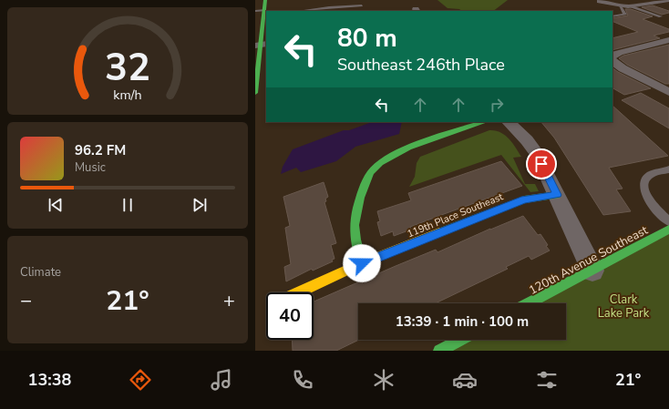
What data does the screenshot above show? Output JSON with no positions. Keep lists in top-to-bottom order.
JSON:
{
  "streets": {
    "street": ["119th Place Southeast", "120th Avenue Southeast"]
  },
  "parks": ["Clark Lake Park"],
  "page": {
    "turn": ["80 m", "Southeast 246th Place"],
    "song": ["96.2 FM", "Music"],
    "tile": "Climate",
    "heat": ["−", "21°", "+"],
    "limit": "40",
    "trip": "13:39 · 1 min · 100 m",
    "tabs": ["13:38", "21°"],
    "gauge": ["32", "km/h"]
  }
}
